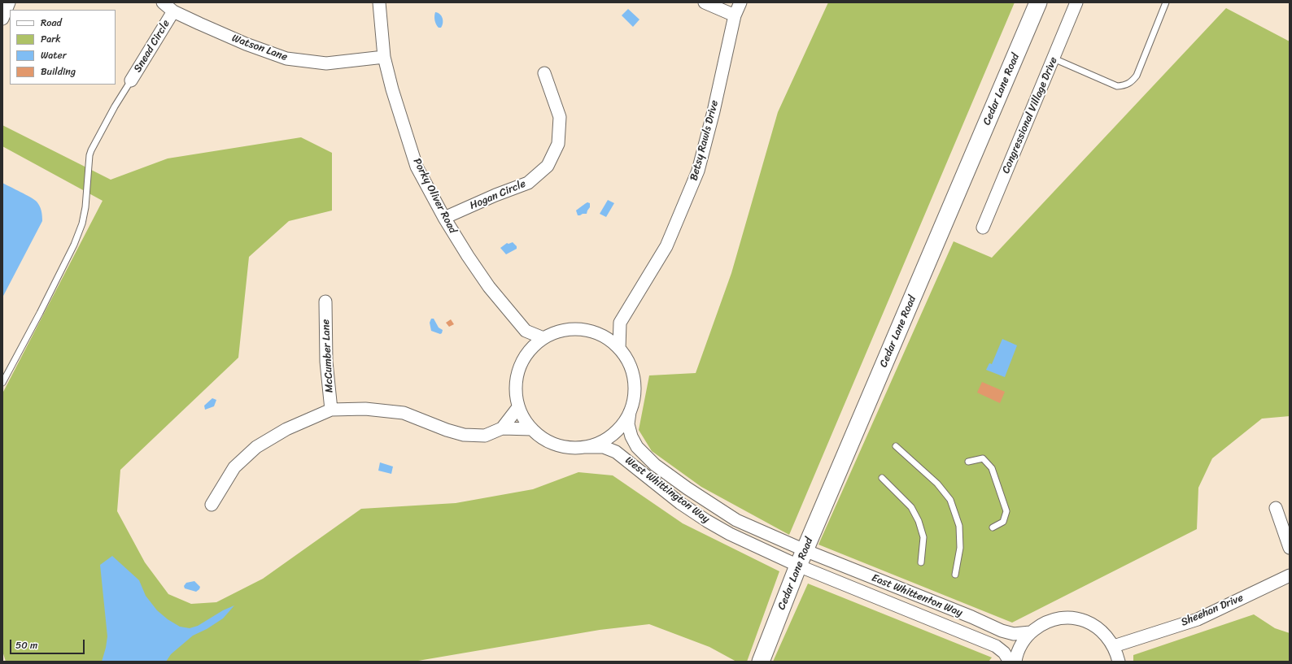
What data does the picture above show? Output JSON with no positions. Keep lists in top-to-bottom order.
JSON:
{
  "streets": {
    "street": [
      "Snead Circle",
      "Watson Lane",
      "Cedar Lane Road",
      "Congressional Village Drive",
      "Betsy Rawls Drive",
      "Hogan Circle",
      "Porky Oliver Road",
      "McCumber Lane",
      "West Whittington Way",
      "East Whittenton Way",
      "Sheehan Drive"
    ]
  },
  "crossings": [
    ["Snead Circle", "Watson Lane"],
    ["Watson Lane", "Porky Oliver Road"],
    ["Cedar Lane Road", "West Whittington Way"],
    ["Cedar Lane Road", "East Whittenton Way"],
    ["Hogan Circle", "Porky Oliver Road"],
    ["West Whittington Way", "East Whittenton Way"]
  ],
  "legend": [
    "Road",
    "Park",
    "Water",
    "Building"
  ],
  "scale_bar": "50 m"
}
